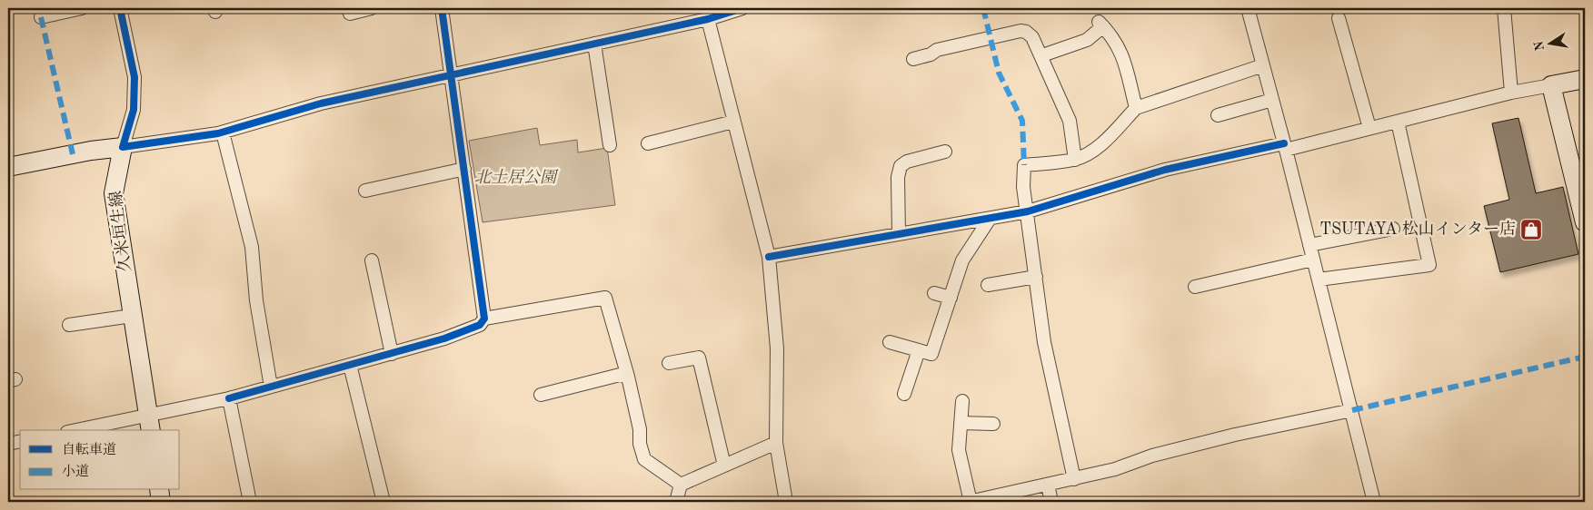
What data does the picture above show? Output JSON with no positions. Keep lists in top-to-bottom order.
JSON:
{
  "streets": {
    "main road": ["久米垣生線"]
  },
  "parks": ["北土居公園"],
  "places": {
    "shop": ["TSUTAYA 松山インター店"]
  },
  "legend": ["自転車道", "小道"],
  "north": "left"
}
